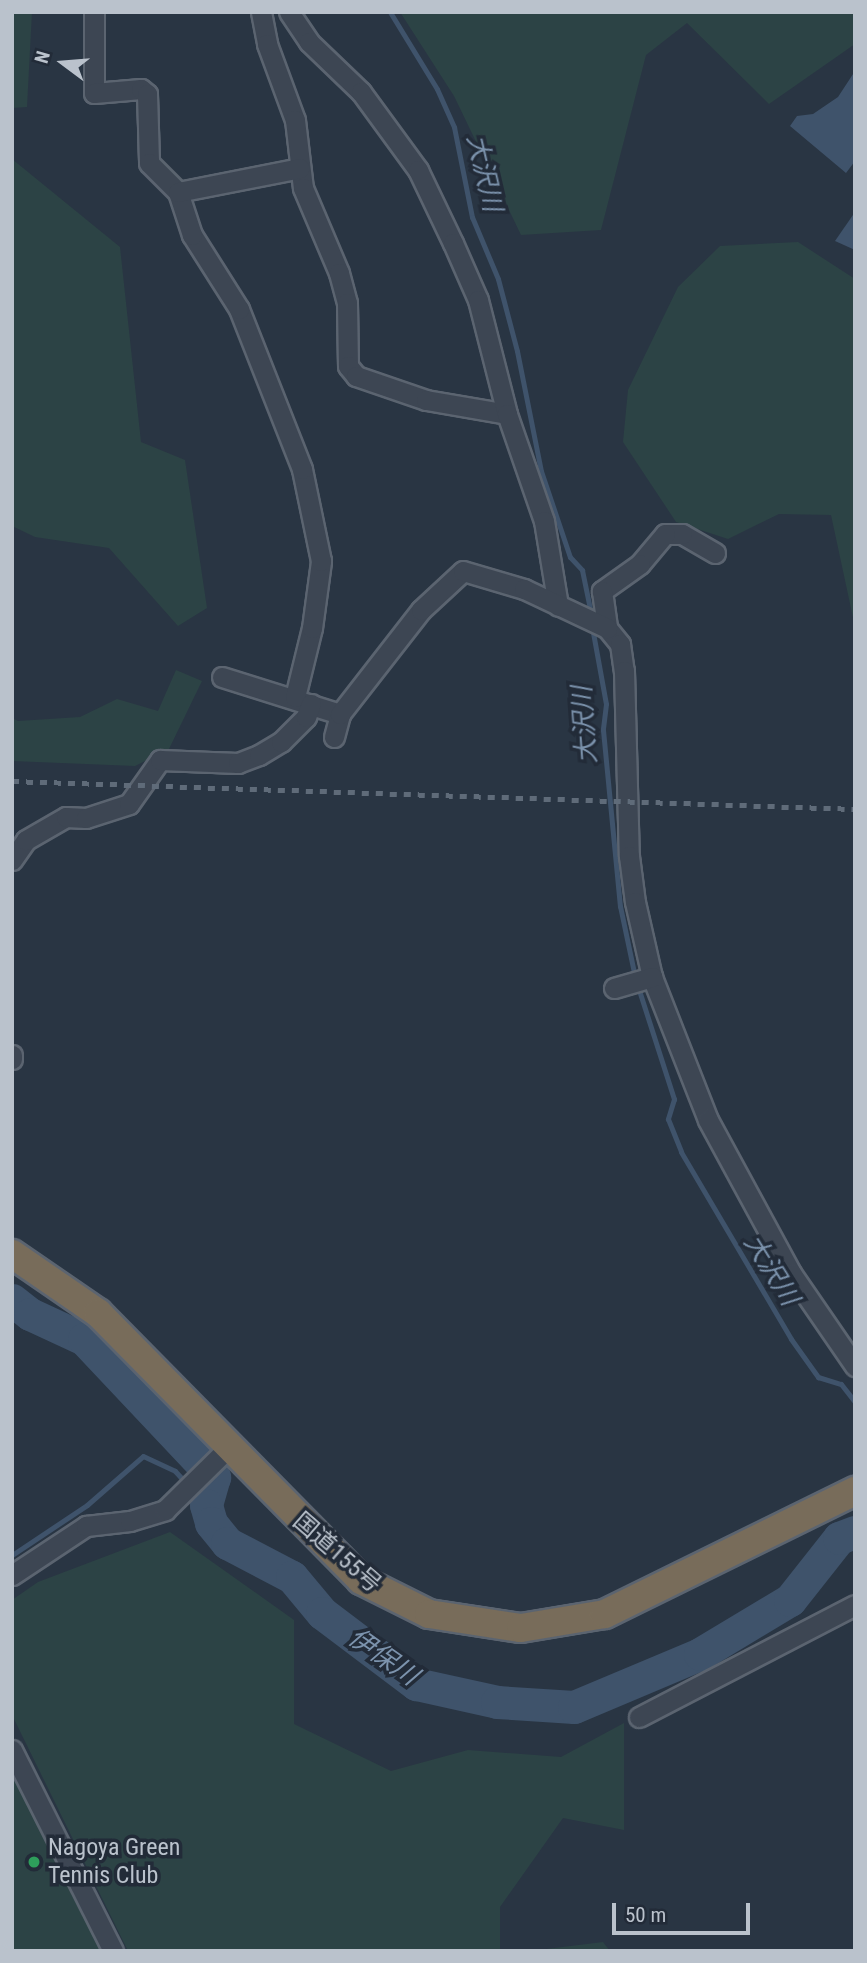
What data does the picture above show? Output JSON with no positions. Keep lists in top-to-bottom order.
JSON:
{
  "streets": {
    "highway": ["国道155号"]
  },
  "water": ["大沢川", "伊保川"],
  "places": ["Nagoya Green Tennis Club"],
  "scale_bar": "50 m",
  "north": "left"
}
